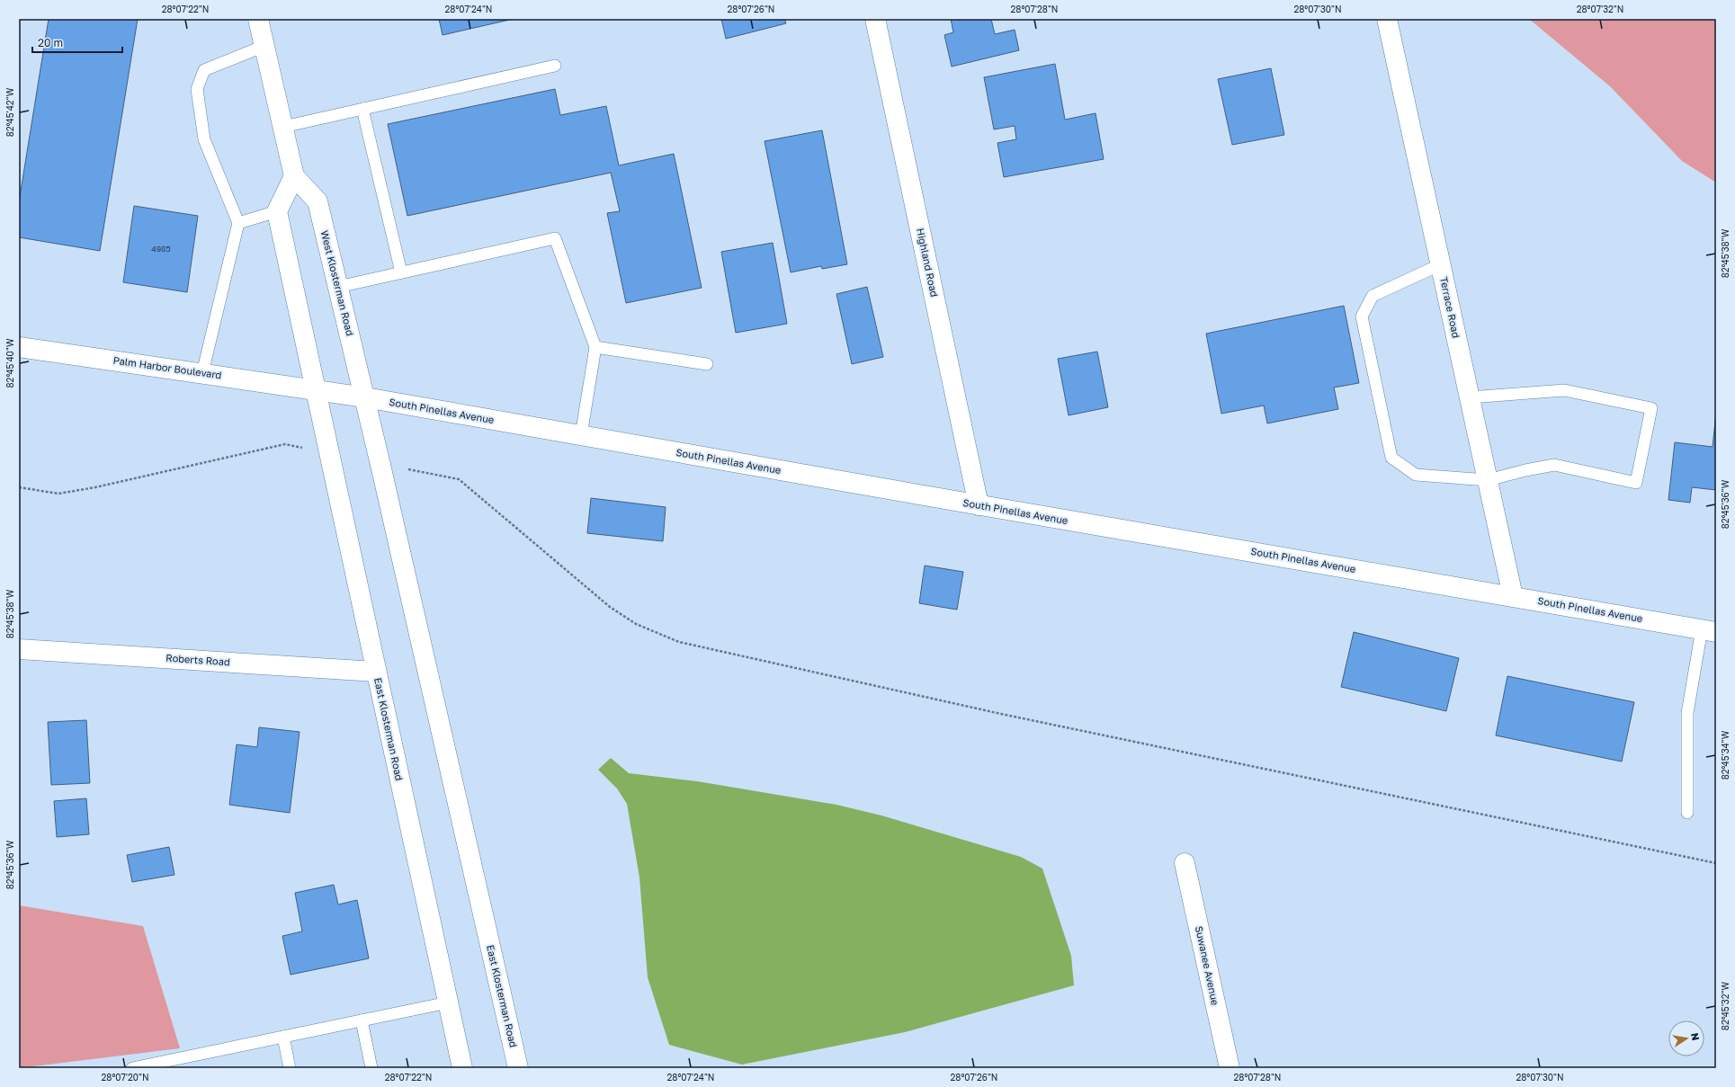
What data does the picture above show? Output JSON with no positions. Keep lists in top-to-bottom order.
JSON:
{
  "streets": {
    "main road": [
      "Highland Road",
      "West Klosterman Road",
      "Terrace Road",
      "Palm Harbor Boulevard",
      "South Pinellas Avenue",
      "Roberts Road",
      "East Klosterman Road",
      "Suwanee Avenue"
    ]
  },
  "crossings": [
    ["Highland Road", "South Pinellas Avenue"],
    ["West Klosterman Road", "South Pinellas Avenue"],
    ["West Klosterman Road", "East Klosterman Road"],
    ["Terrace Road", "South Pinellas Avenue"],
    ["Palm Harbor Boulevard", "South Pinellas Avenue"],
    ["Palm Harbor Boulevard", "East Klosterman Road"],
    ["South Pinellas Avenue", "East Klosterman Road"],
    ["Roberts Road", "East Klosterman Road"]
  ],
  "house_numbers": ["4985"],
  "scale_bar": "20 m",
  "north": "right",
  "coordinates": [
    "28°07'22\"N",
    "28°07'24\"N",
    "28°07'26\"N",
    "28°07'28\"N",
    "28°07'30\"N",
    "28°07'32\"N",
    "82°45'42\"W",
    "82°45'38\"W",
    "82°45'40\"W",
    "82°45'36\"W",
    "82°45'34\"W",
    "82°45'32\"W",
    "28°07'20\"N"
  ]
}
